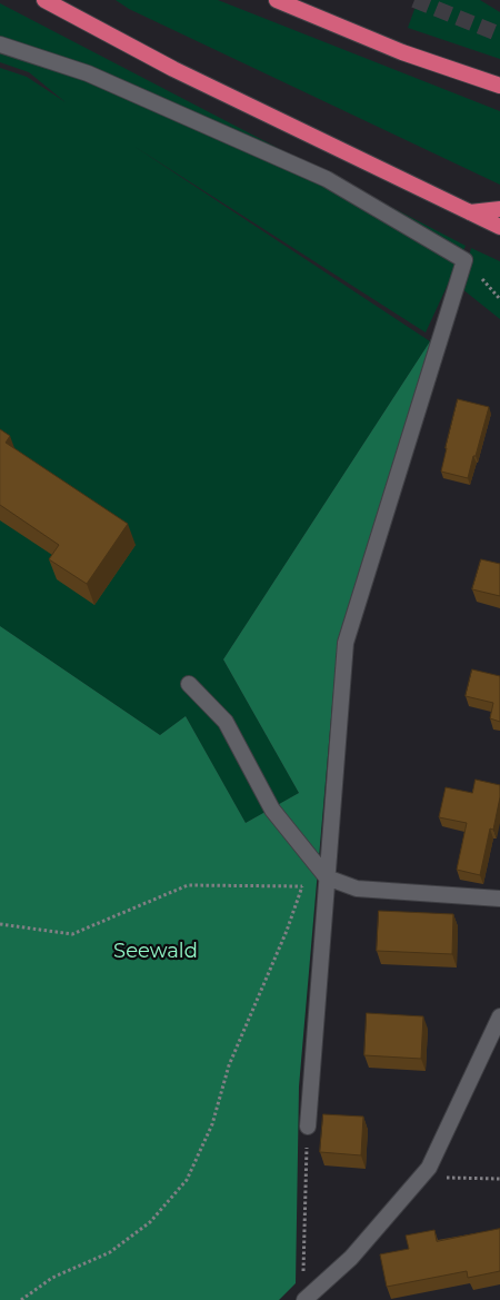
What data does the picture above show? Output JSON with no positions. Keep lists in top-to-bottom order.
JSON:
{
  "parks": ["Seewald"]
}
